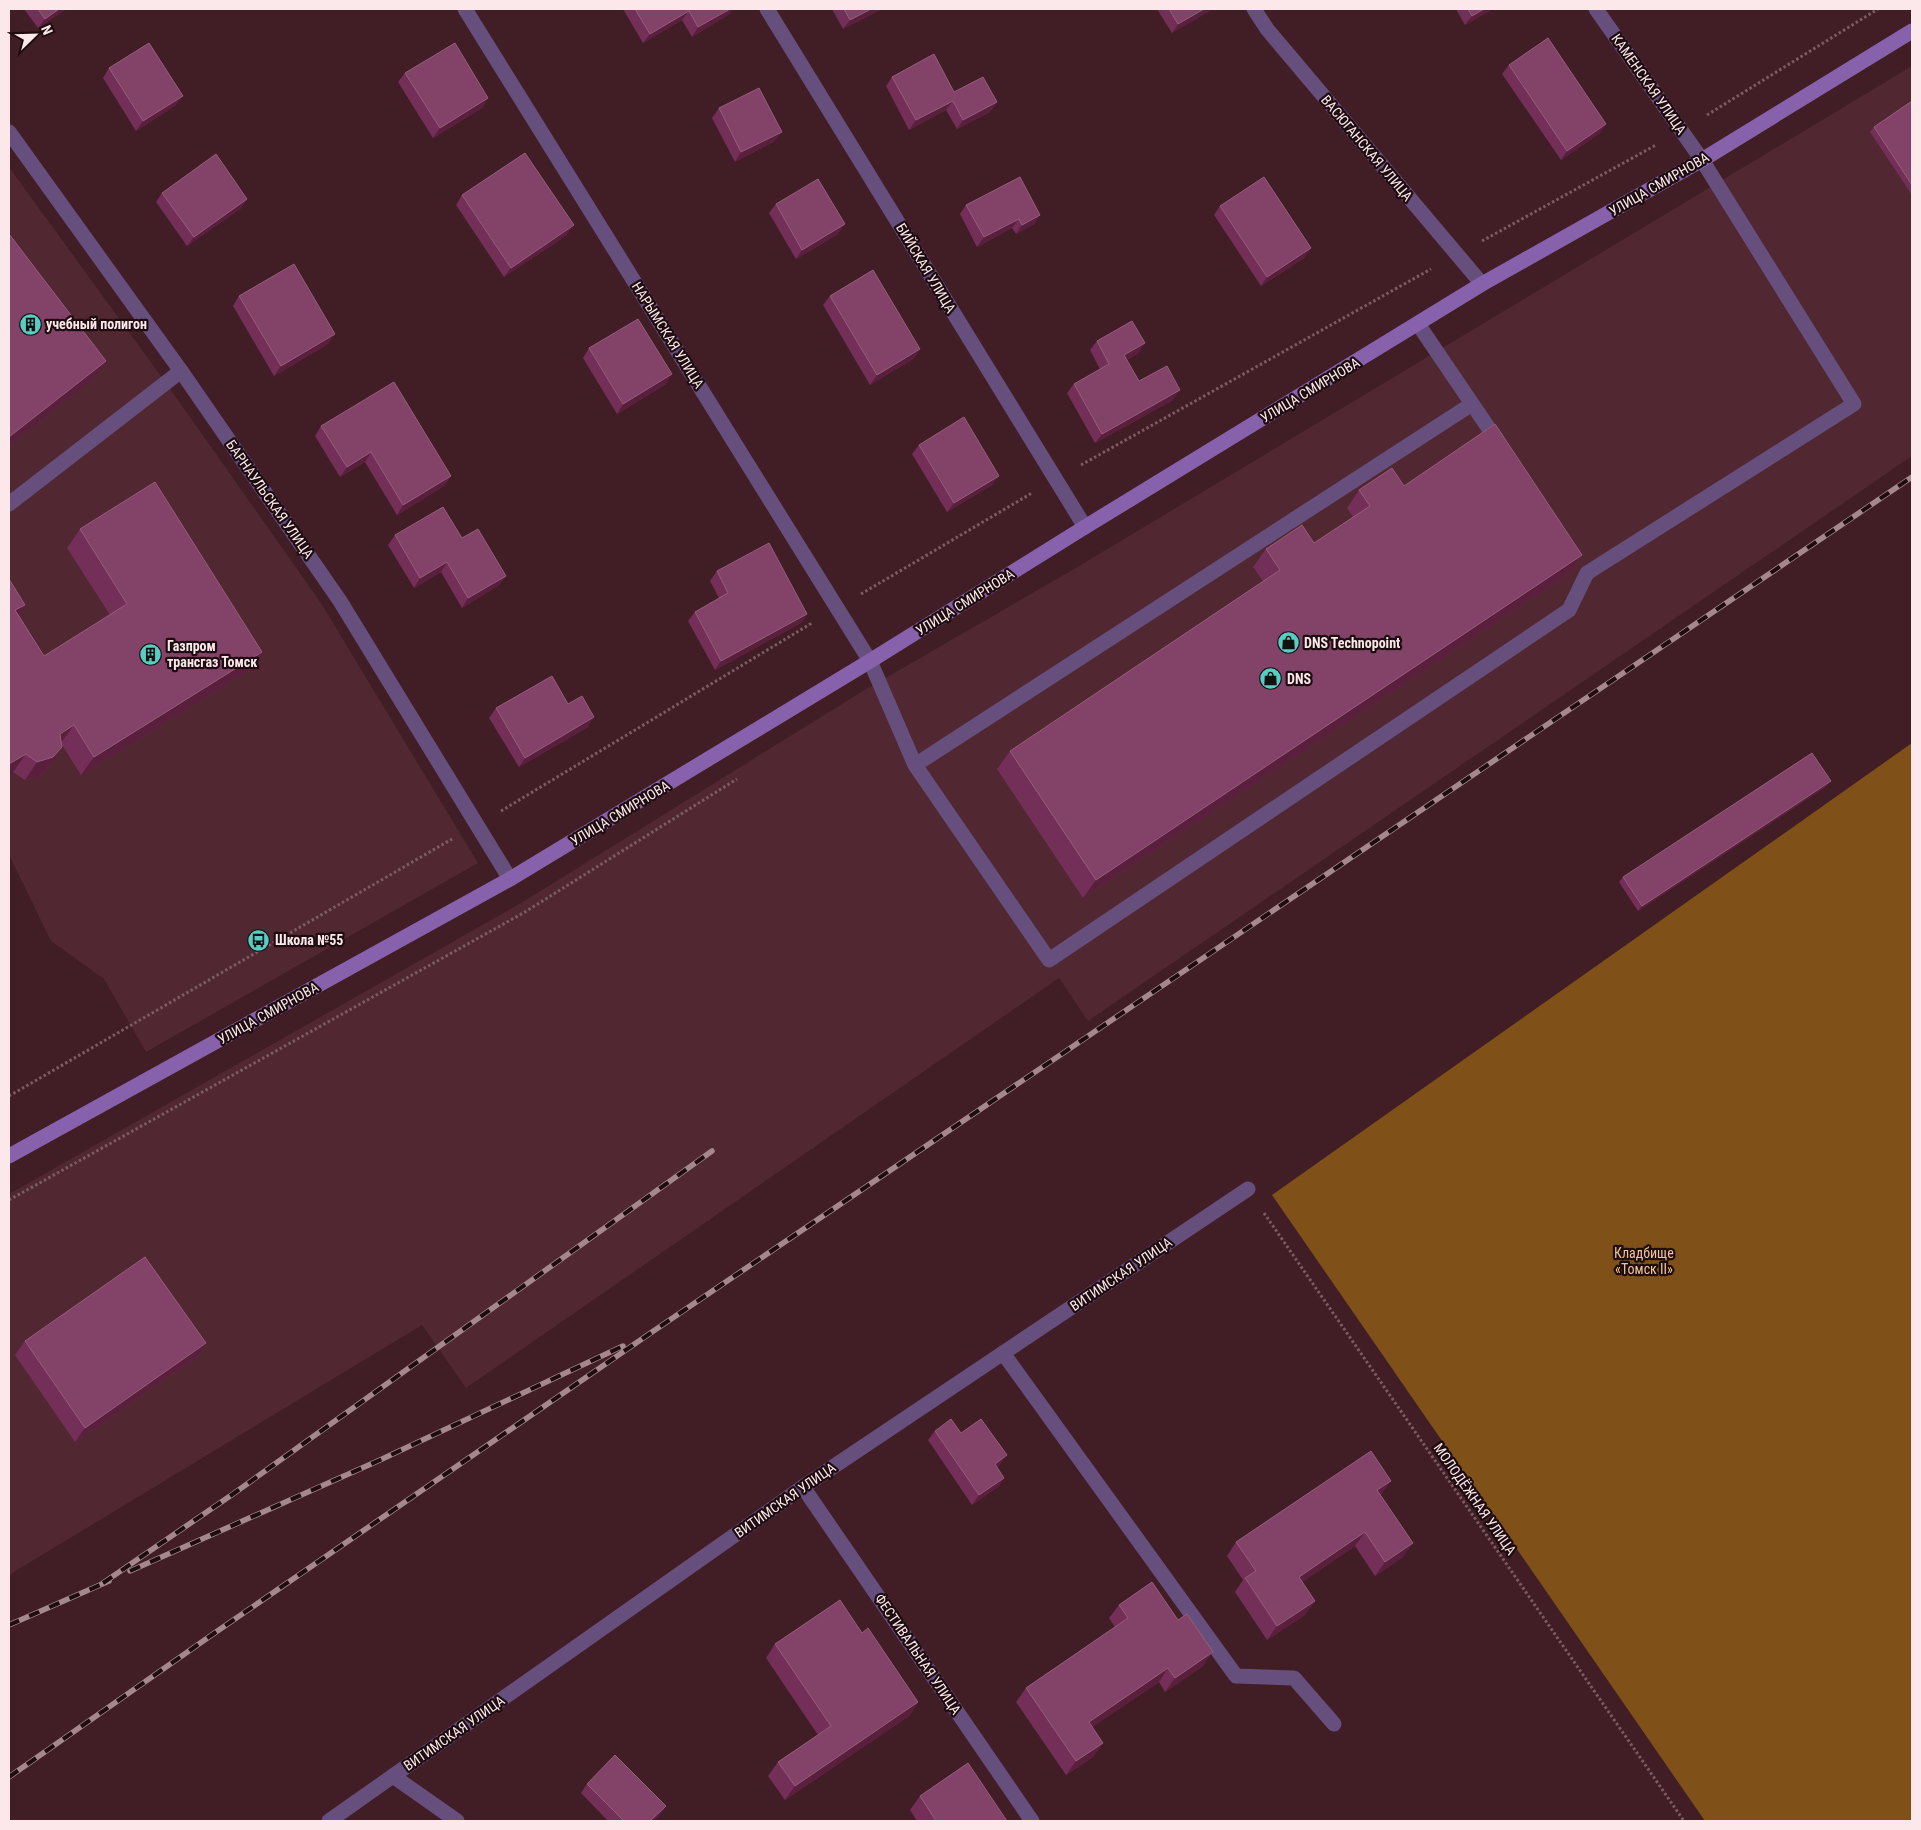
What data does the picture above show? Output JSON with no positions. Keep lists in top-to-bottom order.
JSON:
{
  "streets": {
    "main road": ["УЛИЦА СМИРНОВА"],
    "street": [
      "КАМЕНСКАЯ УЛИЦА",
      "ВАСЮГАНСКАЯ УЛИЦА",
      "БИЙСКАЯ УЛИЦА",
      "НАРЫМСКАЯ УЛИЦА",
      "БАРНАУЛЬСКАЯ УЛИЦА",
      "ВИТИМСКАЯ УЛИЦА",
      "ФЕСТИВАЛЬНАЯ УЛИЦА"
    ],
    "path": ["МОЛОДЁЖНАЯ УЛИЦА"]
  },
  "crossings": [
    ["КАМЕНСКАЯ УЛИЦА", "УЛИЦА СМИРНОВА"],
    ["КАМЕНСКАЯ УЛИЦА", "НАРЫМСКАЯ УЛИЦА"],
    ["ВАСЮГАНСКАЯ УЛИЦА", "УЛИЦА СМИРНОВА"],
    ["УЛИЦА СМИРНОВА", "БИЙСКАЯ УЛИЦА"],
    ["УЛИЦА СМИРНОВА", "НАРЫМСКАЯ УЛИЦА"],
    ["УЛИЦА СМИРНОВА", "БАРНАУЛЬСКАЯ УЛИЦА"],
    ["ВИТИМСКАЯ УЛИЦА", "МОЛОДЁЖНАЯ УЛИЦА"],
    ["ВИТИМСКАЯ УЛИЦА", "ФЕСТИВАЛЬНАЯ УЛИЦА"]
  ],
  "parks": ["Кладбище «Томск II»"],
  "places": {
    "building": ["учебный полигон", "Газпром трансгаз Томск"],
    "shop": ["DNS Technopoint", "DNS"],
    "bus stop": ["Школа №55"]
  },
  "north": "top right"
}
